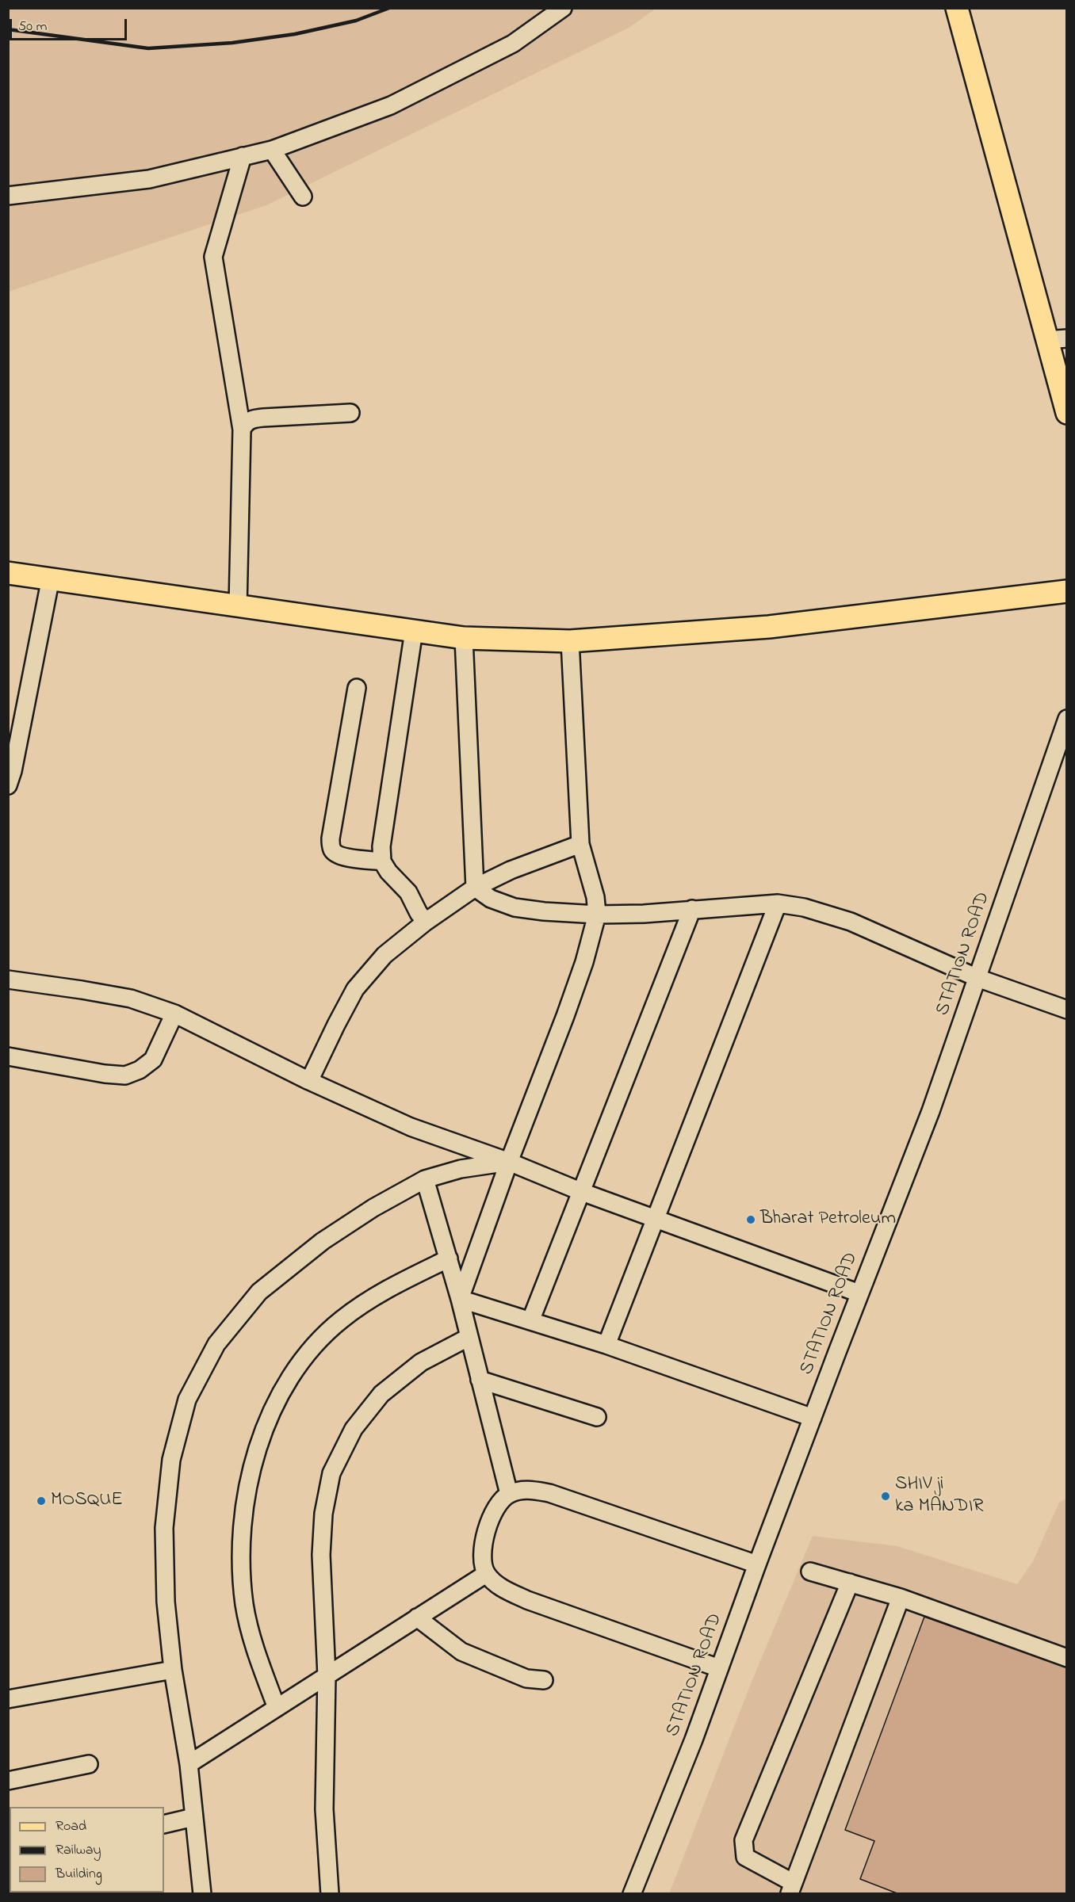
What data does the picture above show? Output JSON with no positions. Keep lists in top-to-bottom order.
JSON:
{
  "streets": {
    "street": ["STATION ROAD"]
  },
  "places": ["Bharat Petroleum", "SHIV ji ka MANDIR", "MOSQUE"],
  "legend": ["Road", "Railway", "Building"],
  "scale_bar": "50 m"
}
